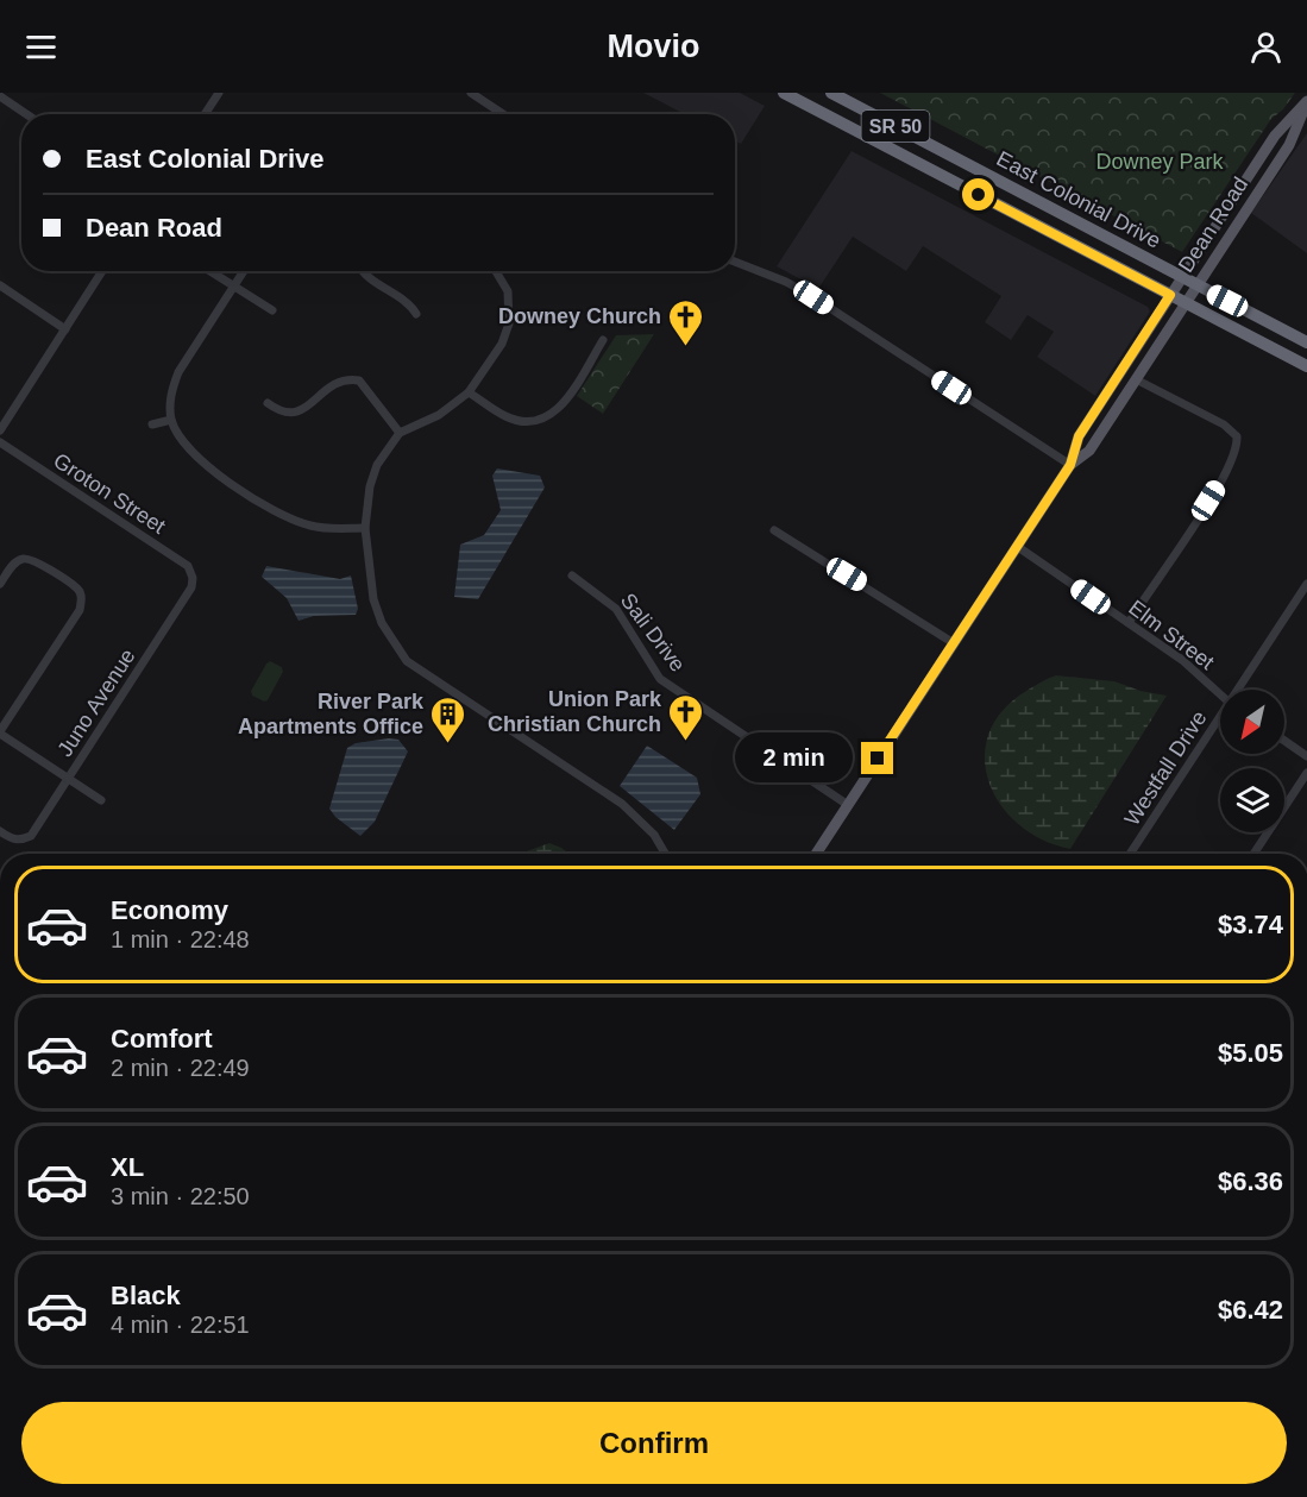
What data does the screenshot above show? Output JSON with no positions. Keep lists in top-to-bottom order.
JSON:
{
  "streets": {
    "highway": ["SR 50", "East Colonial Drive"],
    "main road": ["Dean Road"],
    "street": [
      "Groton Street",
      "Sali Drive",
      "Elm Street",
      "Juno Avenue",
      "Westfall Drive"
    ]
  },
  "crossings": [
    ["East Colonial Drive", "Dean Road"],
    ["Dean Road", "Sali Drive"],
    ["Dean Road", "Elm Street"],
    ["Groton Street", "Juno Avenue"]
  ],
  "parks": ["Downey Park"],
  "places": {
    "church": ["Downey Church", "Union Park Christian Church"],
    "building": ["River Park Apartments Office"]
  },
  "north": "bottom left",
  "page": {
    "header": "Movio",
    "banner": ["East Colonial Drive", "Dean Road"],
    "bubble": "2 min",
    "list": [
      {
        "name": "Economy",
        "note": "1 min · 22:48",
        "value": "$3.74"
      },
      {
        "name": "Comfort",
        "note": "2 min · 22:49",
        "value": "$5.05"
      },
      {
        "name": "XL",
        "note": "3 min · 22:50",
        "value": "$6.36"
      },
      {
        "name": "Black",
        "note": "4 min · 22:51",
        "value": "$6.42"
      }
    ],
    "buttons": "Confirm"
  }
}
